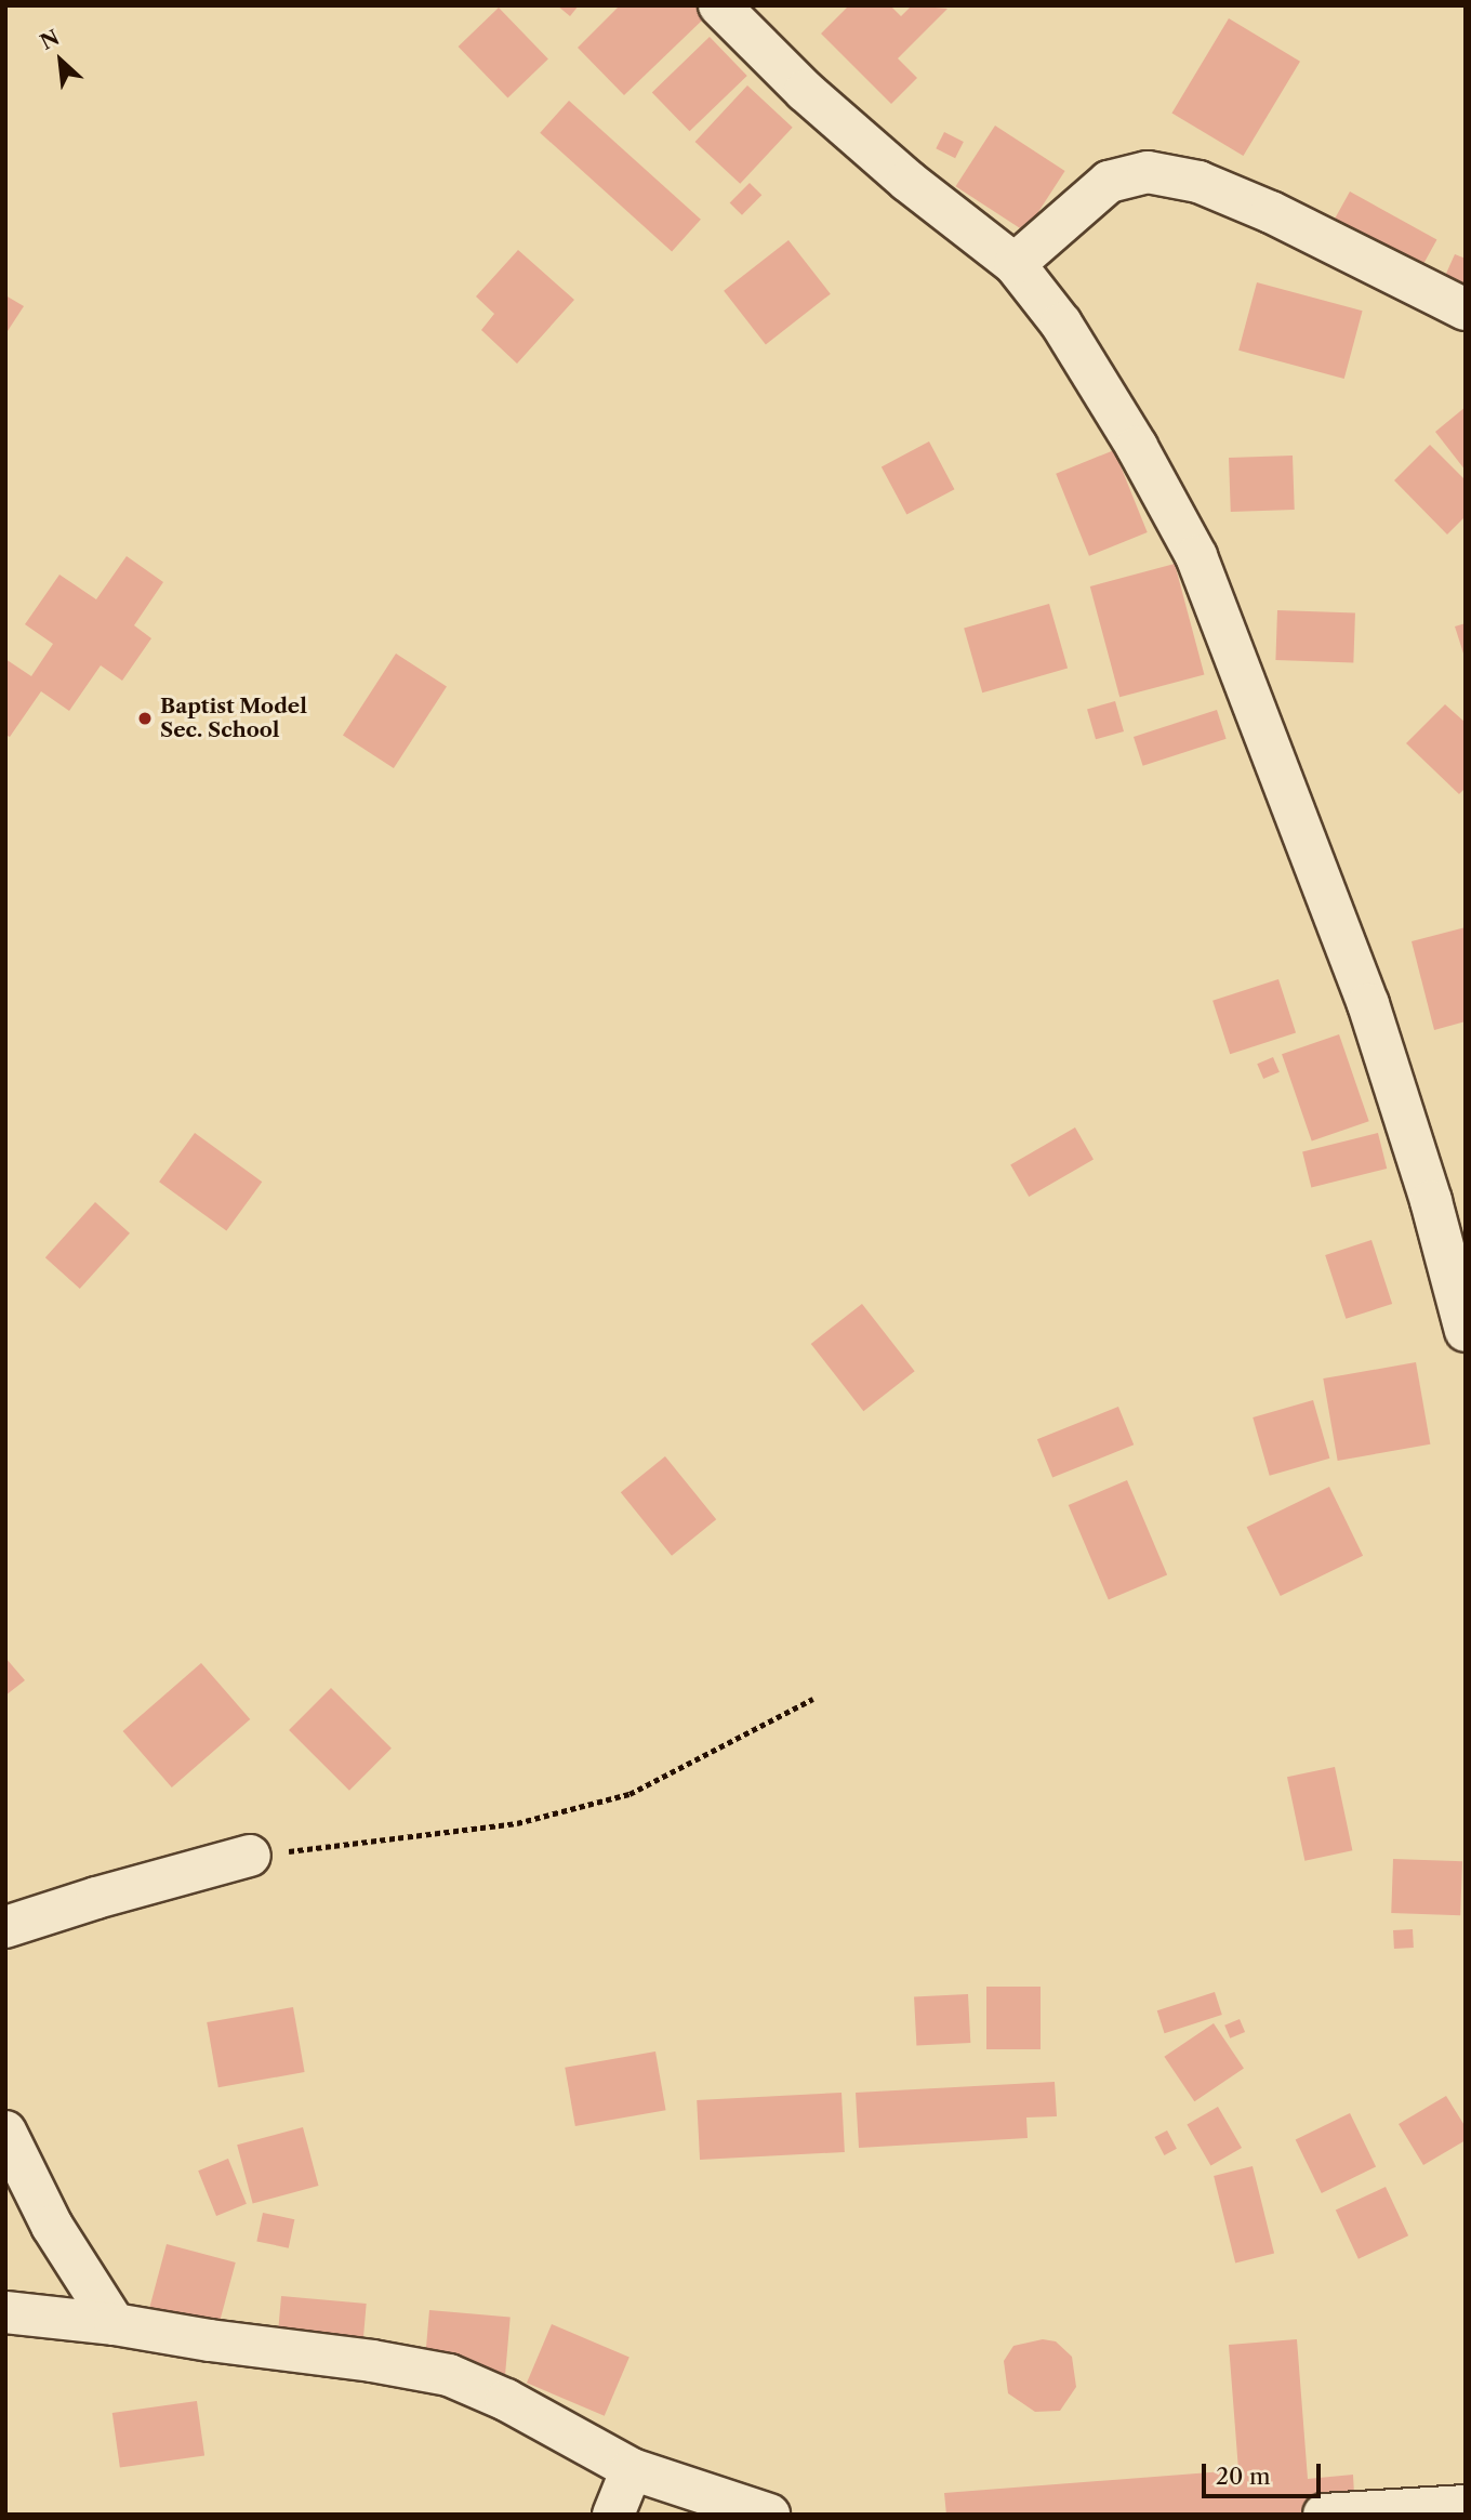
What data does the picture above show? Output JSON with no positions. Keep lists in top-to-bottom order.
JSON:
{
  "places": ["Baptist Model Sec. School"],
  "scale_bar": "20 m",
  "north": "top left"
}
